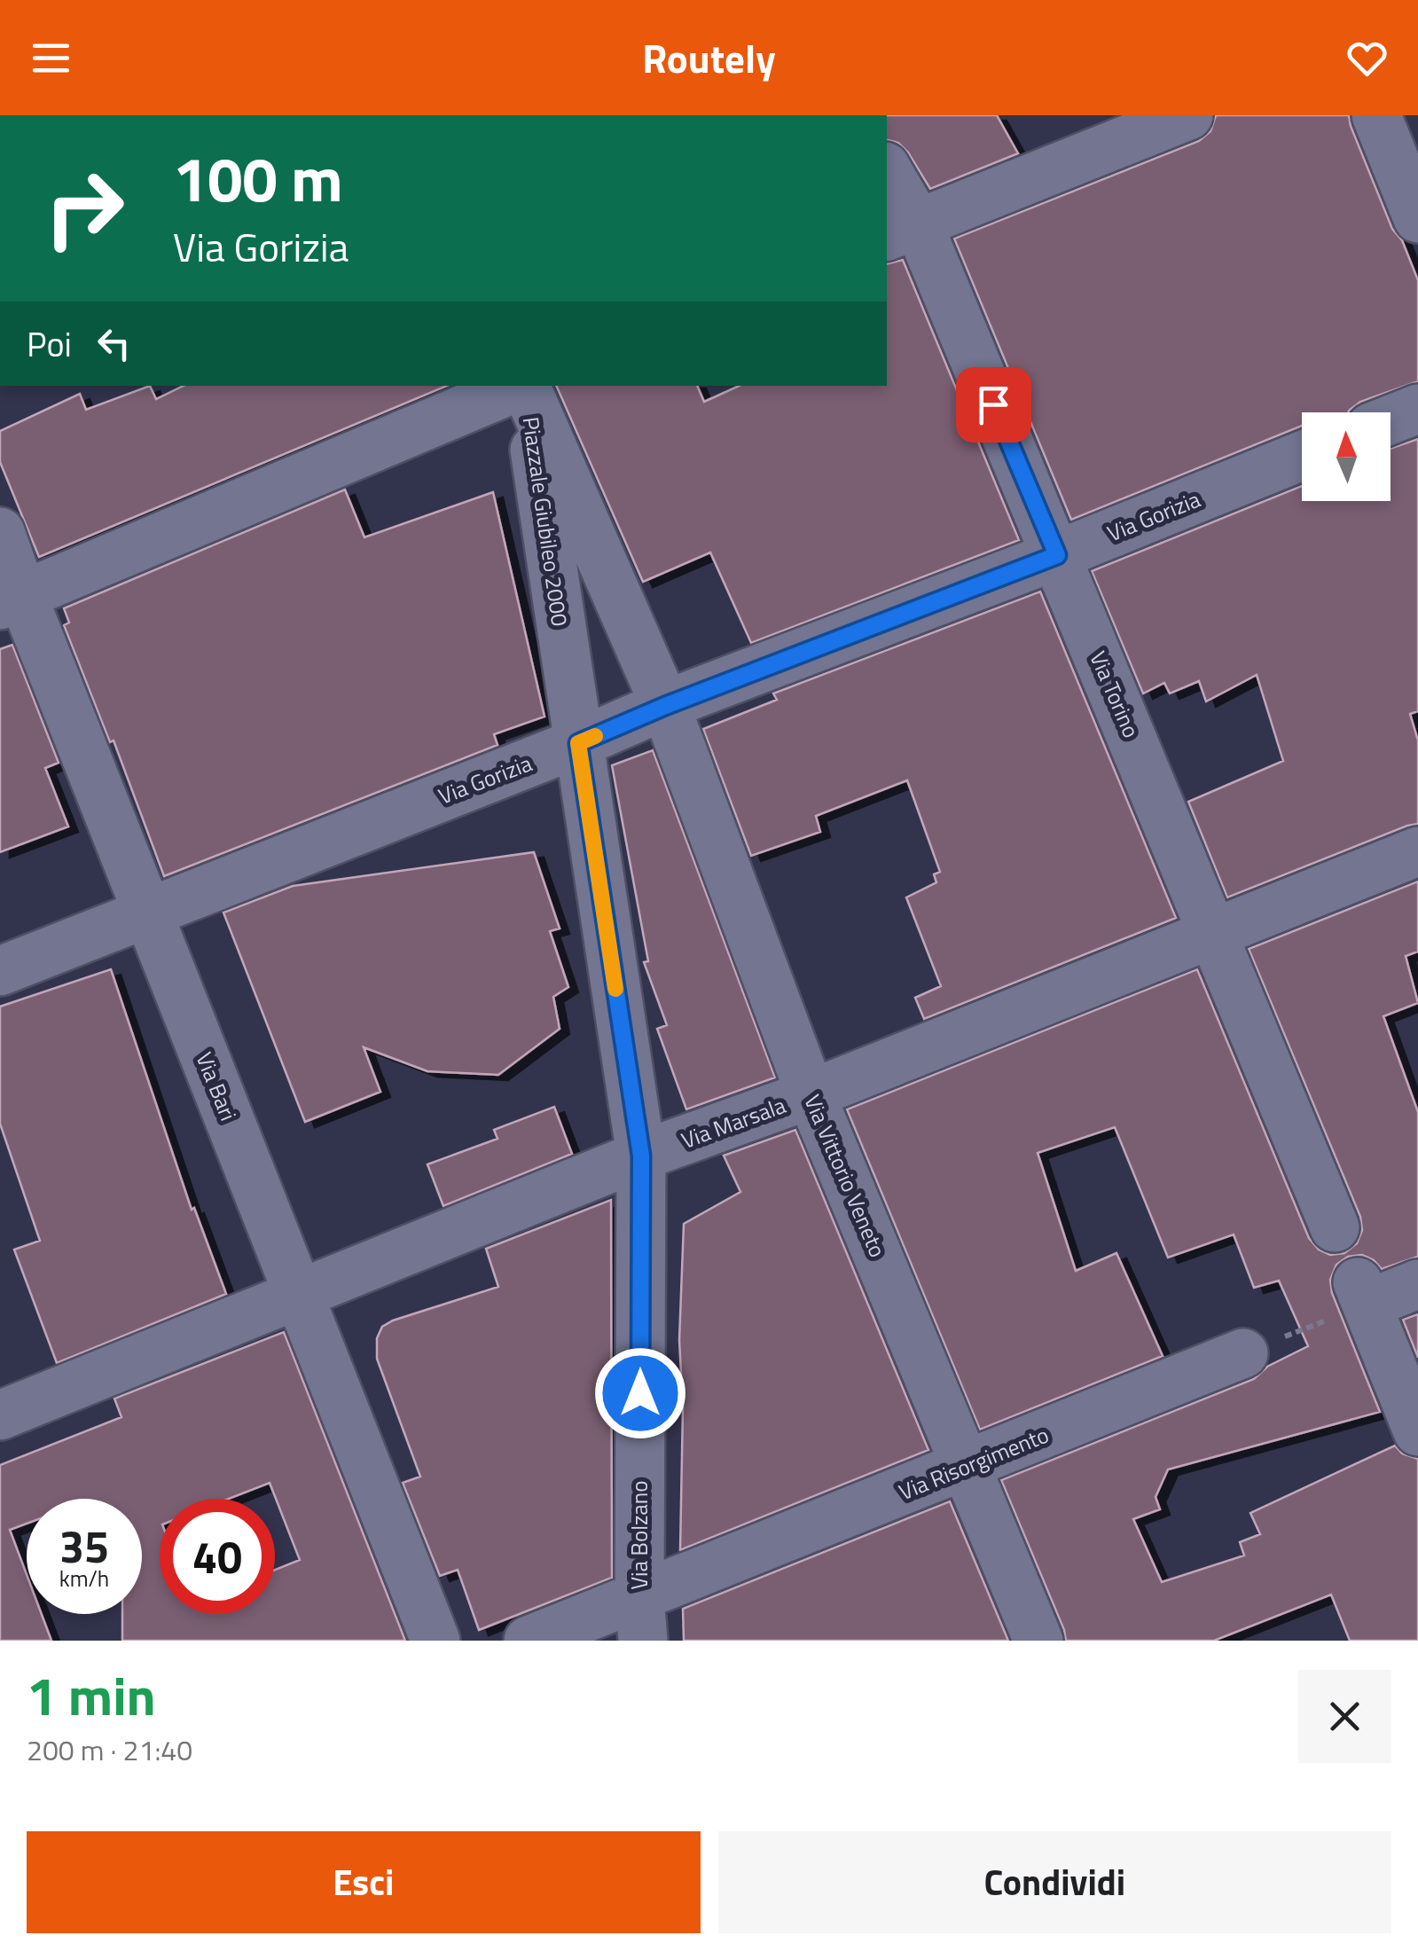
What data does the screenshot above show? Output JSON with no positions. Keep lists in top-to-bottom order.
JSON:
{
  "streets": {
    "street": [
      "Via Gorizia",
      "Piazzale Giubileo 2000",
      "Via Torino",
      "Via Bari",
      "Via Marsala",
      "Via Vittorio Veneto",
      "Via Risorgimento",
      "Via Bolzano"
    ]
  },
  "crossings": [
    ["Via Gorizia", "Piazzale Giubileo 2000"],
    ["Via Gorizia", "Via Torino"],
    ["Via Gorizia", "Via Bari"],
    ["Via Gorizia", "Via Vittorio Veneto"],
    ["Via Gorizia", "Via Bolzano"],
    ["Piazzale Giubileo 2000", "Via Vittorio Veneto"],
    ["Piazzale Giubileo 2000", "Via Bolzano"],
    ["Via Torino", "Via Marsala"],
    ["Via Bari", "Via Marsala"],
    ["Via Marsala", "Via Vittorio Veneto"],
    ["Via Marsala", "Via Bolzano"],
    ["Via Vittorio Veneto", "Via Risorgimento"],
    ["Via Risorgimento", "Via Bolzano"]
  ],
  "north": "top",
  "page": {
    "header": "Routely",
    "turn": ["100 m", "Via Gorizia"],
    "then": "Poi",
    "speed": "35 km/h",
    "limit": "40",
    "heading": ["1 min", "200 m · 21:40"],
    "buttons": ["Esci", "Condividi"]
  }
}
